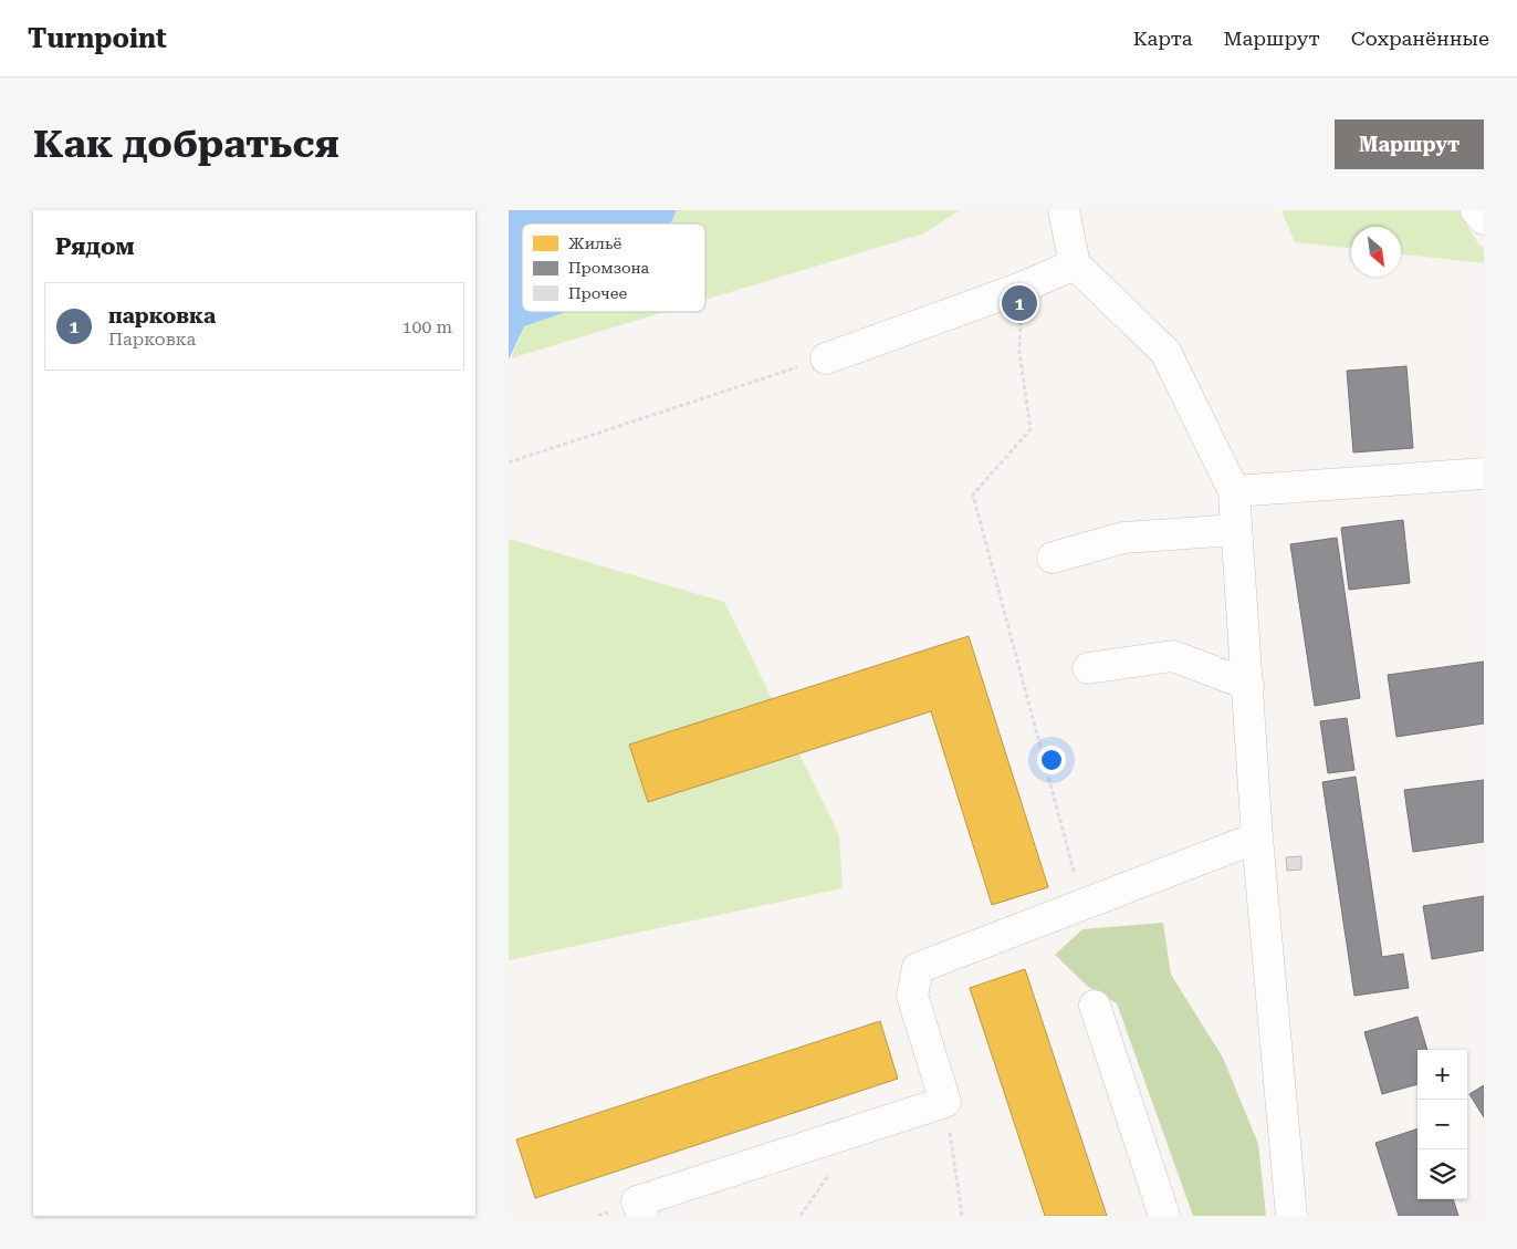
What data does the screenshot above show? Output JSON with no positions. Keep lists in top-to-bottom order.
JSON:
{
  "legend": ["Жильё", "Промзона", "Прочее"],
  "north": "bottom right",
  "page": {
    "header": "Turnpoint",
    "nav": ["Карта", "Маршрут", "Сохранённые"],
    "buttons": "Маршрут",
    "title": "Как добраться",
    "heading": "Рядом",
    "list": [
      {
        "mark": "1",
        "name": "парковка",
        "note": "Парковка",
        "value": "100 m"
      }
    ],
    "pins": "1",
    "map_buttons": ["+", "−"]
  }
}
